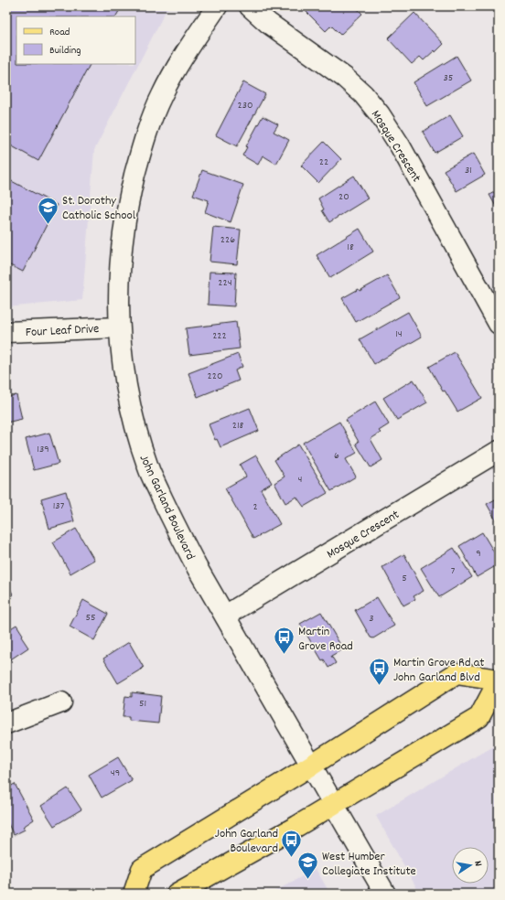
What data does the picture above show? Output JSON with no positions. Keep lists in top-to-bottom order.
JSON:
{
  "streets": {
    "street": ["Mosque Crescent", "Four Leaf Drive", "John Garland Boulevard"]
  },
  "crossings": [
    ["Mosque Crescent", "John Garland Boulevard"],
    ["Four Leaf Drive", "John Garland Boulevard"]
  ],
  "places": {
    "school or university": ["St. Dorothy Catholic School", "West Humber Collegiate Institute"],
    "bus stop": ["Martin Grove Road", "Martin Grove Rd at John Garland Blvd", "John Garland Boulevard"]
  },
  "house_numbers": [
    "35",
    "230",
    "22",
    "31",
    "20",
    "226",
    "18",
    "224",
    "14",
    "222",
    "220",
    "218",
    "139",
    "6",
    "4",
    "137",
    "2",
    "9",
    "7",
    "5",
    "55",
    "3",
    "51",
    "49"
  ],
  "legend": ["Road", "Building"],
  "north": "right"
}
